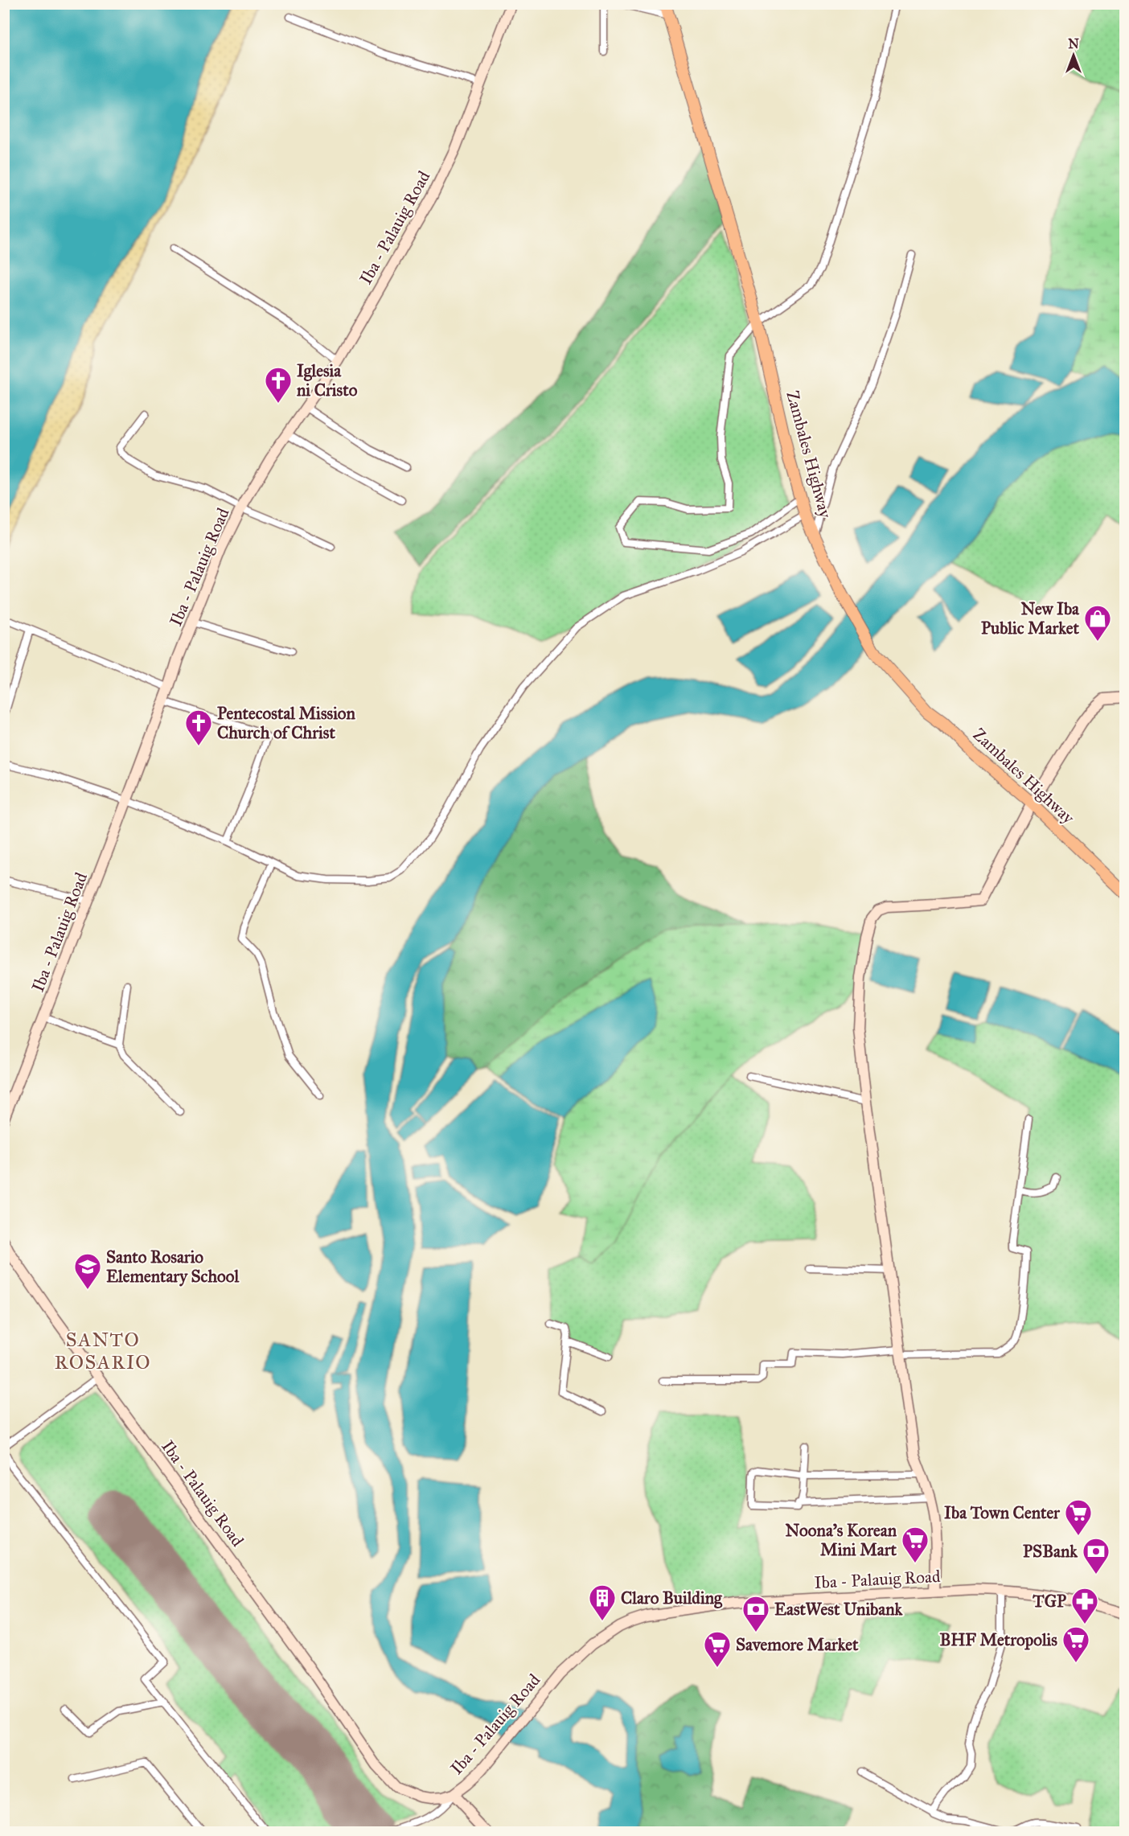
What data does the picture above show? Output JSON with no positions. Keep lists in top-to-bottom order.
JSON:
{
  "streets": {
    "main road": ["Iba - Palauig Road", "Zambales Highway"]
  },
  "districts": ["SANTO ROSARIO"],
  "places": {
    "church": ["Iglesia ni Cristo", "Pentecostal Mission Church of Christ"],
    "shop": ["New Iba Public Market"],
    "school or university": ["Santo Rosario Elementary School"],
    "supermarket": [
      "Iba Town Center",
      "Noona's Korean Mini Mart",
      "BHF Metropolis",
      "Savemore Market"
    ],
    "bank": ["PSBank", "EastWest Unibank"],
    "building": ["Claro Building"],
    "pharmacy": ["TGP"]
  },
  "north": "top"
}
